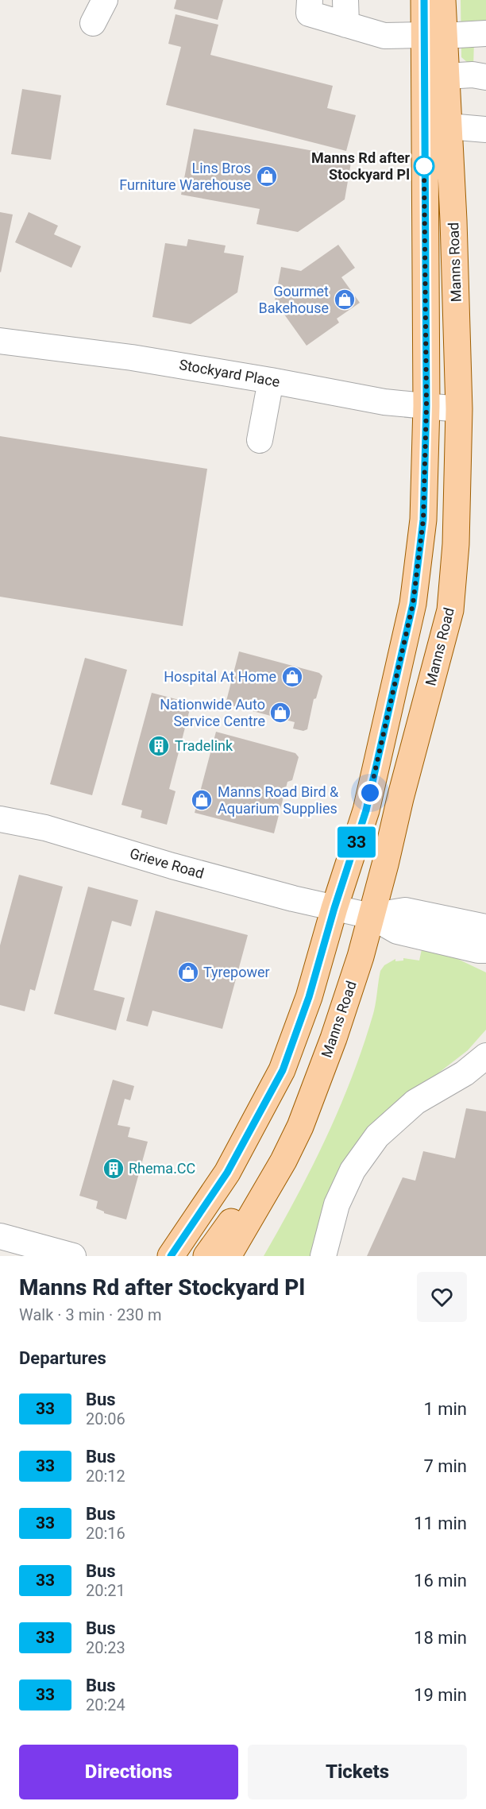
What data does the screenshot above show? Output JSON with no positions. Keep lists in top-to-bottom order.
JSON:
{
  "streets": {
    "main road": ["Manns Road"],
    "street": ["Stockyard Place", "Grieve Road"]
  },
  "crossings": [
    ["Manns Road", "Stockyard Place"],
    ["Manns Road", "Grieve Road"]
  ],
  "places": {
    "other": ["Manns Rd after Stockyard Pl"],
    "shop": [
      "Lins Bros Furniture Warehouse",
      "Gourmet Bakehouse",
      "Hospital At Home",
      "Nationwide Auto Service Centre",
      "Manns Road Bird & Aquarium Supplies",
      "Tyrepower"
    ],
    "building": ["Tradelink", "Rhema.CC"]
  },
  "lines": ["bus line 33"],
  "page": {
    "on_map": "33",
    "heading": [
      ["Manns Rd after Stockyard Pl", "Walk · 3 min · 230 m"],
      "Departures"
    ],
    "list": [
      {
        "mark": "33",
        "name": "Bus",
        "note": "20:06",
        "value": "1 min"
      },
      {
        "mark": "33",
        "name": "Bus",
        "note": "20:12",
        "value": "7 min"
      },
      {
        "mark": "33",
        "name": "Bus",
        "note": "20:16",
        "value": "11 min"
      },
      {
        "mark": "33",
        "name": "Bus",
        "note": "20:21",
        "value": "16 min"
      },
      {
        "mark": "33",
        "name": "Bus",
        "note": "20:23",
        "value": "18 min"
      },
      {
        "mark": "33",
        "name": "Bus",
        "note": "20:24",
        "value": "19 min"
      }
    ],
    "buttons": ["Directions", "Tickets"]
  }
}
